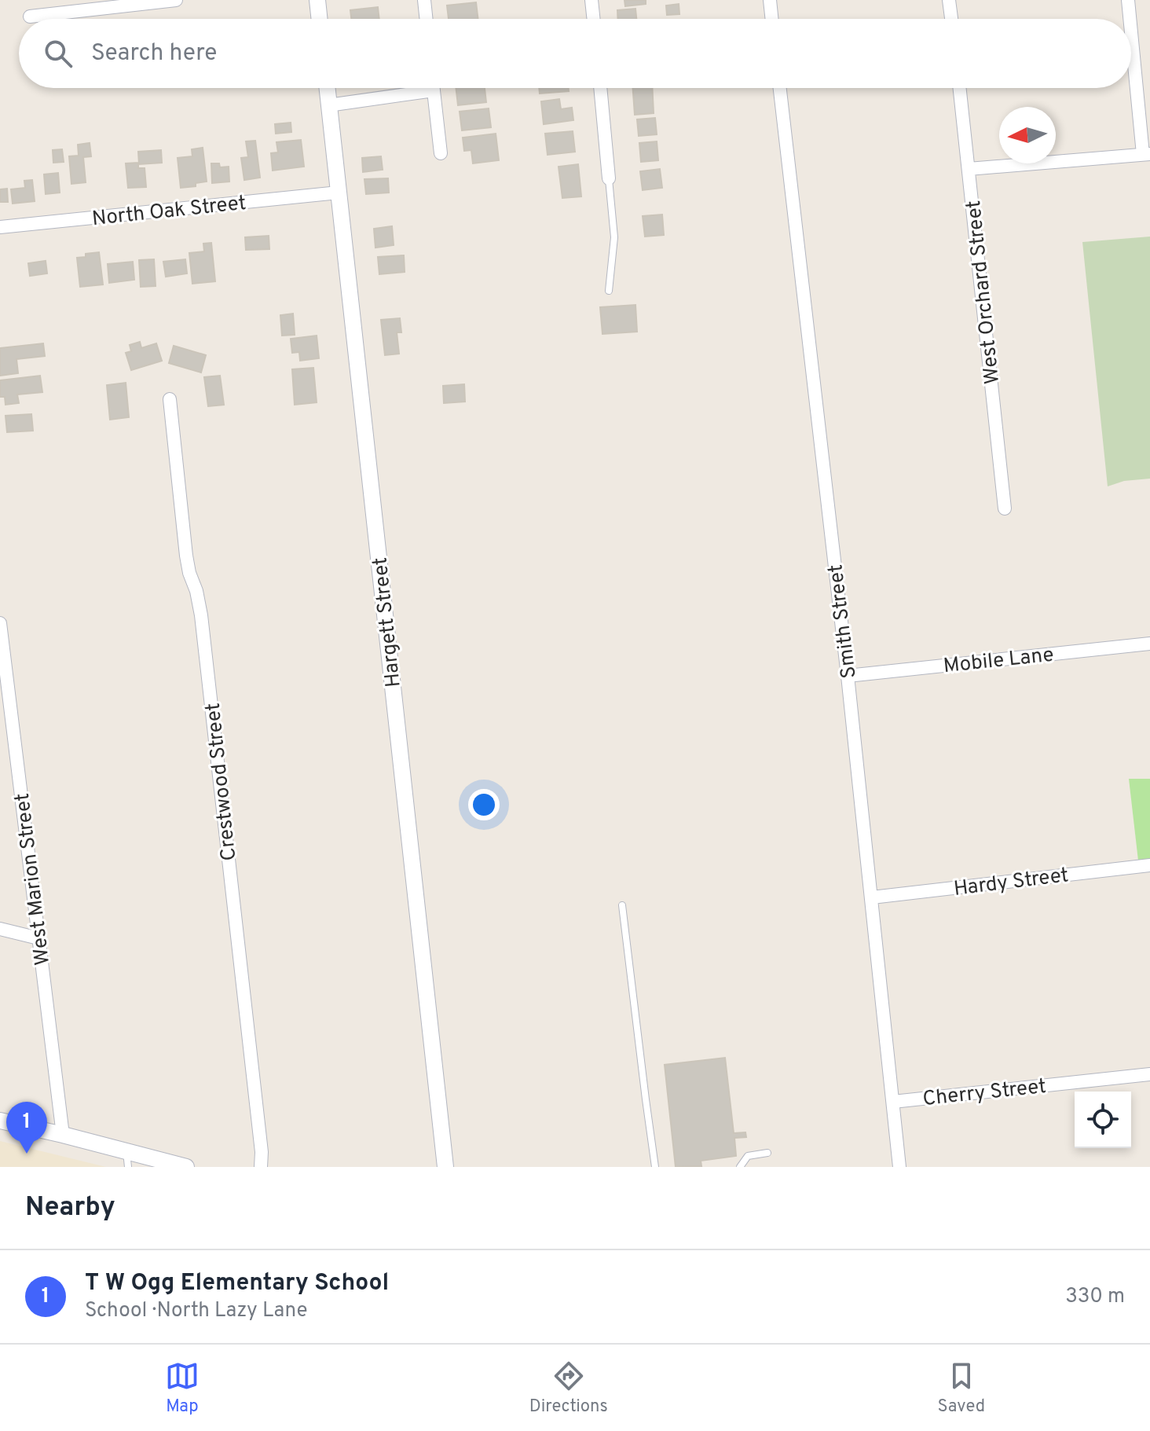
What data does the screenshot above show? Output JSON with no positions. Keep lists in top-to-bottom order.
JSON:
{
  "streets": {
    "street": [
      "North Oak Street",
      "West Orchard Street",
      "Smith Street",
      "Hargett Street",
      "Mobile Lane",
      "Crestwood Street",
      "West Marion Street",
      "Hardy Street",
      "Cherry Street"
    ]
  },
  "crossings": [
    ["North Oak Street", "Hargett Street"],
    ["Smith Street", "Mobile Lane"],
    ["Smith Street", "Hardy Street"],
    ["Smith Street", "Cherry Street"]
  ],
  "north": "left",
  "page": {
    "search": "Search here",
    "pins": "1",
    "heading": "Nearby",
    "list": [
      {
        "mark": "1",
        "name": "T W Ogg Elementary School",
        "note": "School · North Lazy Lane",
        "value": "330 m"
      }
    ],
    "nav": ["Map", "Directions", "Saved"]
  }
}
